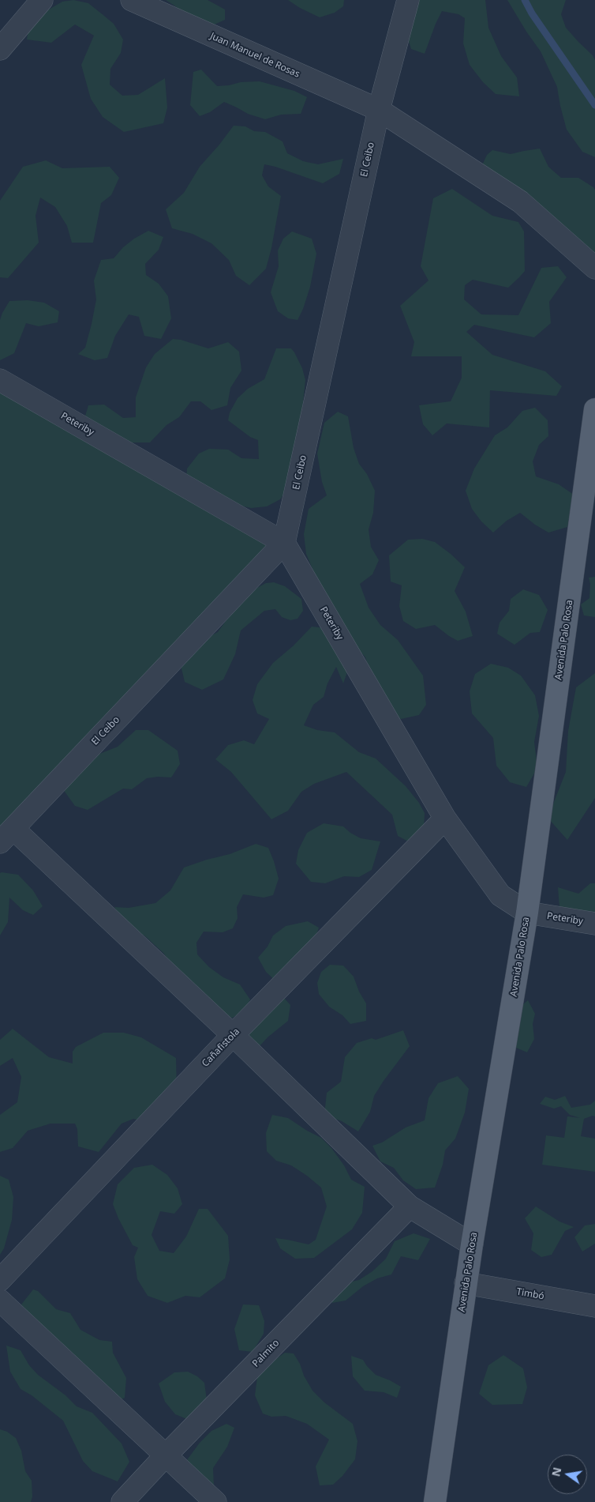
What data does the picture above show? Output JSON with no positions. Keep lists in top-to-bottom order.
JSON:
{
  "streets": {
    "main road": ["Avenida Palo Rosa"],
    "street": [
      "Juan Manuel de Rosas",
      "El Ceibo",
      "Peteriby",
      "Cañafistola",
      "Timbó",
      "Palmito"
    ]
  },
  "crossings": [
    ["Juan Manuel de Rosas", "El Ceibo"],
    ["El Ceibo", "Peteriby"],
    ["Peteriby", "Avenida Palo Rosa"],
    ["Peteriby", "Cañafistola"],
    ["Avenida Palo Rosa", "Timbó"]
  ],
  "north": "left"
}
